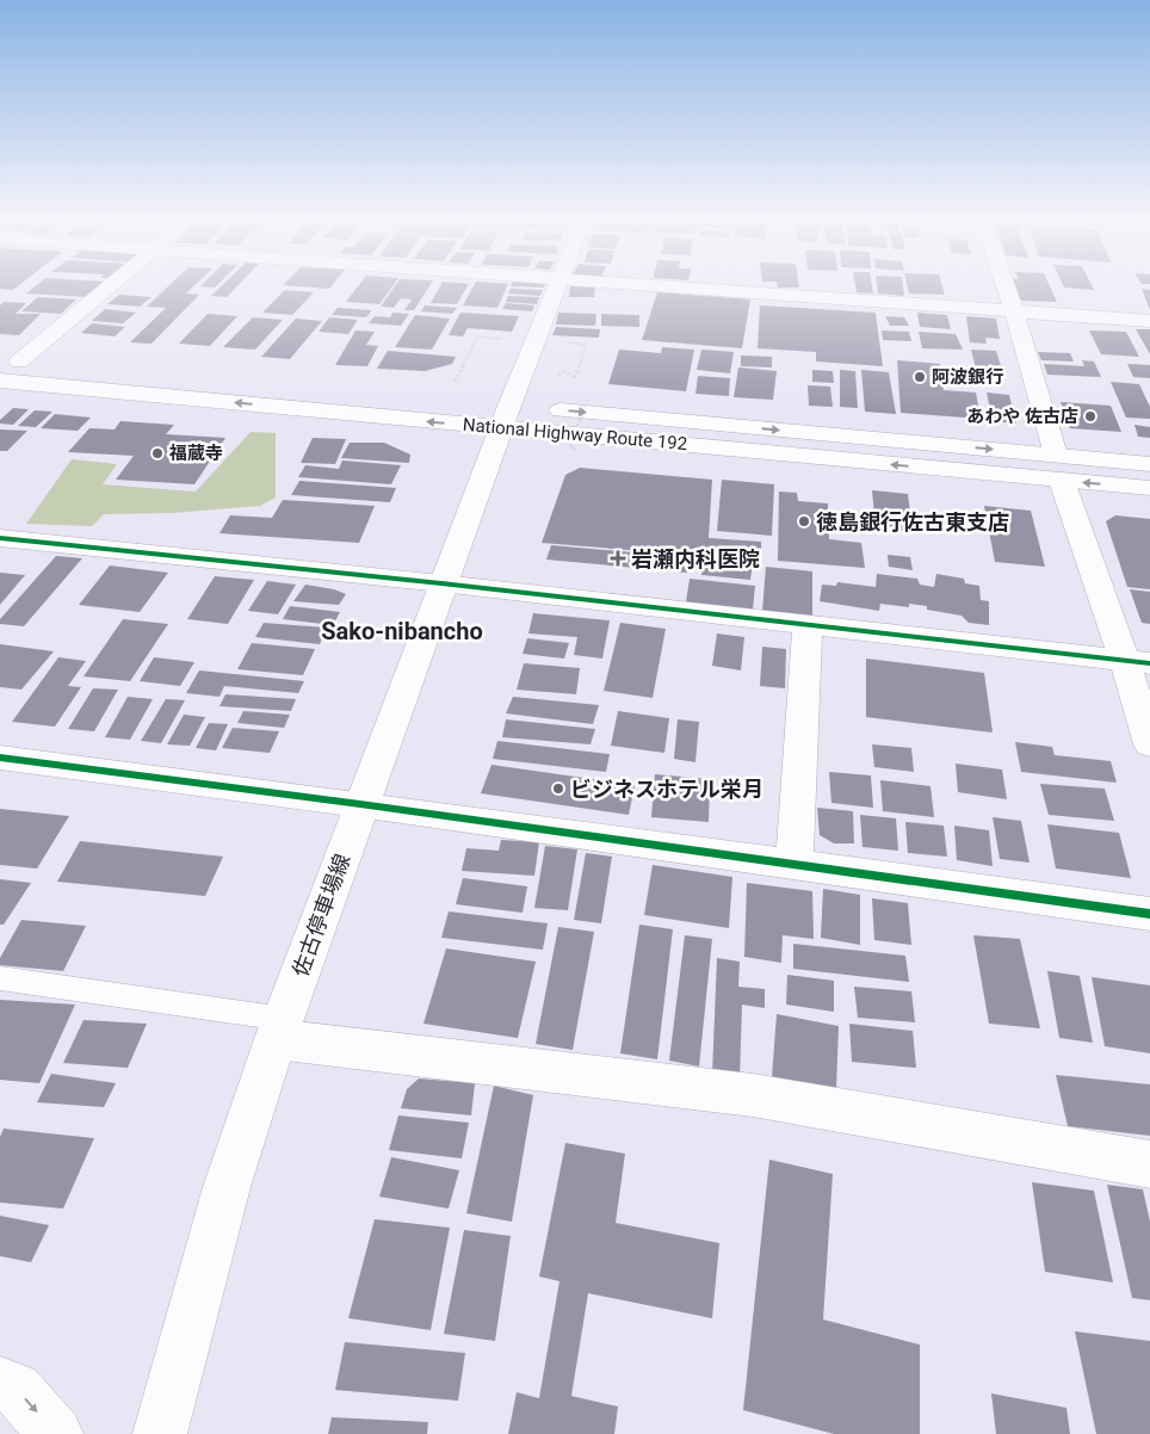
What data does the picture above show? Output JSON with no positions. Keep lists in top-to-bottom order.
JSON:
{
  "streets": {
    "main road": ["National Highway Route 192", "佐古停車場線"]
  },
  "crossings": [
    ["National Highway Route 192", "佐古停車場線"]
  ],
  "districts": ["Sako-nibancho"],
  "places": {
    "other": [
      "阿波銀行",
      "あわや 佐古店",
      "福蔵寺",
      "徳島銀行佐古東支店",
      "ビジネスホテル栄月"
    ],
    "health": ["岩瀬内科医院"]
  }
}
